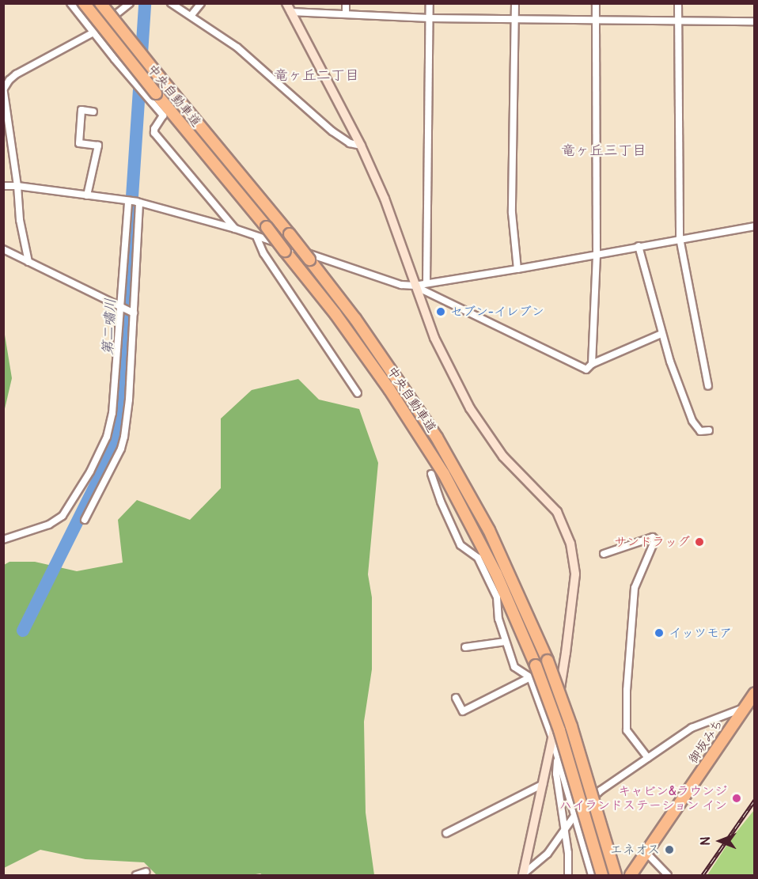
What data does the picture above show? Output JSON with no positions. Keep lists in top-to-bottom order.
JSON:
{
  "streets": {
    "highway": ["中央自動車道", "御坂みち"]
  },
  "districts": ["竜ヶ丘二丁目", "竜ヶ丘三丁目"],
  "water": ["第二嘯川"],
  "places": [
    "セブン-イレブン",
    "サンドラッグ",
    "イッツモア",
    "キャビン&ラウンジ ハイランドステーション イン",
    "エネオス"
  ],
  "north": "left"
}
